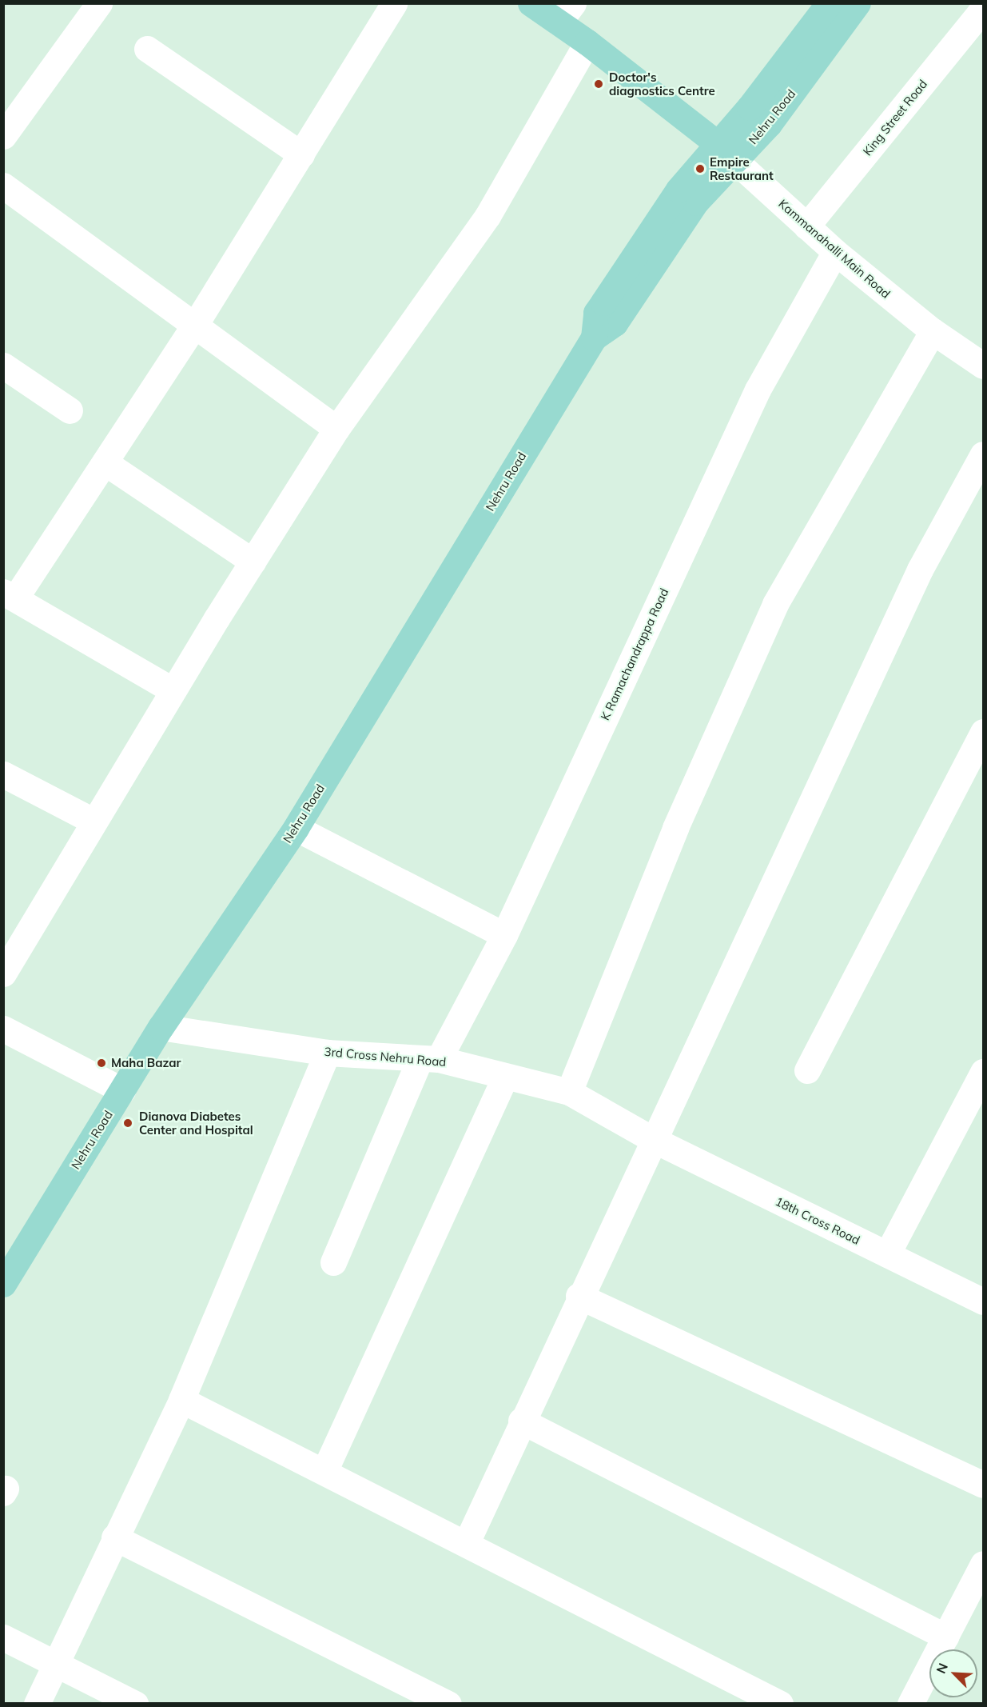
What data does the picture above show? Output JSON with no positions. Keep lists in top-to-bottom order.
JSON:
{
  "streets": {
    "main road": ["Nehru Road", "Kammanahalli Main Road"],
    "street": [
      "King Street Road",
      "K Ramachandrappa Road",
      "3rd Cross Nehru Road",
      "18th Cross Road"
    ]
  },
  "crossings": [
    ["Nehru Road", "Kammanahalli Main Road"],
    ["Nehru Road", "3rd Cross Nehru Road"],
    ["King Street Road", "Kammanahalli Main Road"],
    ["Kammanahalli Main Road", "K Ramachandrappa Road"],
    ["K Ramachandrappa Road", "3rd Cross Nehru Road"],
    ["3rd Cross Nehru Road", "18th Cross Road"]
  ],
  "places": [
    "Doctor's diagnostics Centre",
    "Empire Restaurant",
    "Maha Bazar",
    "Dianova Diabetes Center and Hospital"
  ],
  "north": "top left"
}
